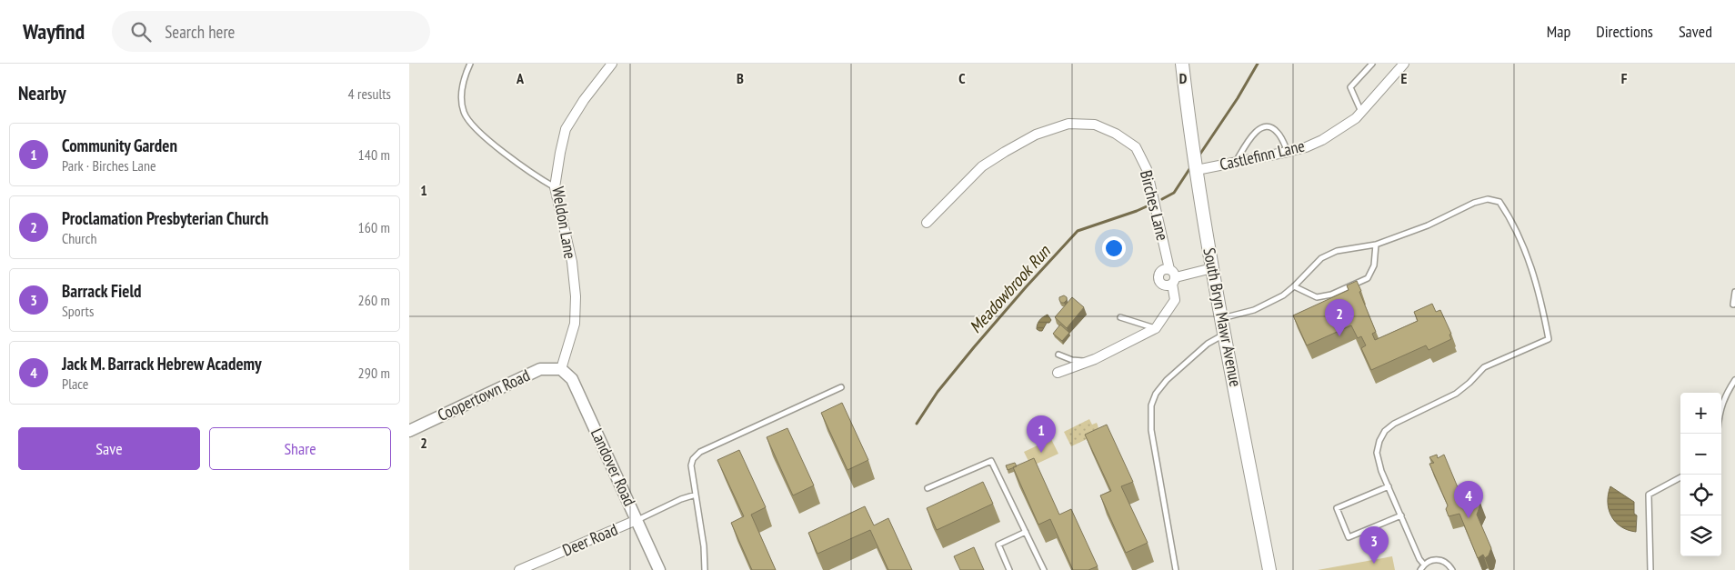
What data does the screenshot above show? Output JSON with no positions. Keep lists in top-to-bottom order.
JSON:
{
  "streets": {
    "main road": ["South Bryn Mawr Avenue"],
    "street": [
      "Castlefinn Lane",
      "Birches Lane",
      "Weldon Lane",
      "Coopertown Road",
      "Landover Road",
      "Deer Road"
    ]
  },
  "crossings": [
    ["Castlefinn Lane", "South Bryn Mawr Avenue"],
    ["Weldon Lane", "Coopertown Road"],
    ["Weldon Lane", "Landover Road"],
    ["Coopertown Road", "Landover Road"],
    ["Landover Road", "Deer Road"]
  ],
  "water": ["Meadowbrook Run"],
  "page": {
    "header": "Wayfind",
    "search": "Search here",
    "nav": ["Map", "Directions", "Saved"],
    "heading": ["Nearby", "4 results"],
    "list": [
      {
        "mark": "1",
        "name": "Community Garden",
        "note": "Park · Birches Lane",
        "value": "140 m"
      },
      {
        "mark": "2",
        "name": "Proclamation Presbyterian Church",
        "note": "Church",
        "value": "160 m"
      },
      {
        "mark": "3",
        "name": "Barrack Field",
        "note": "Sports",
        "value": "260 m"
      },
      {
        "mark": "4",
        "name": "Jack M. Barrack Hebrew Academy",
        "note": "Place",
        "value": "290 m"
      }
    ],
    "pins": [
      "2",
      "1",
      "4",
      "3"
    ],
    "map_buttons": ["+", "−"],
    "buttons": ["Save", "Share"]
  },
  "grid": {
    "columns": [
      "A",
      "B",
      "C",
      "D",
      "E",
      "F"
    ],
    "rows": ["1", "2"]
  }
}
